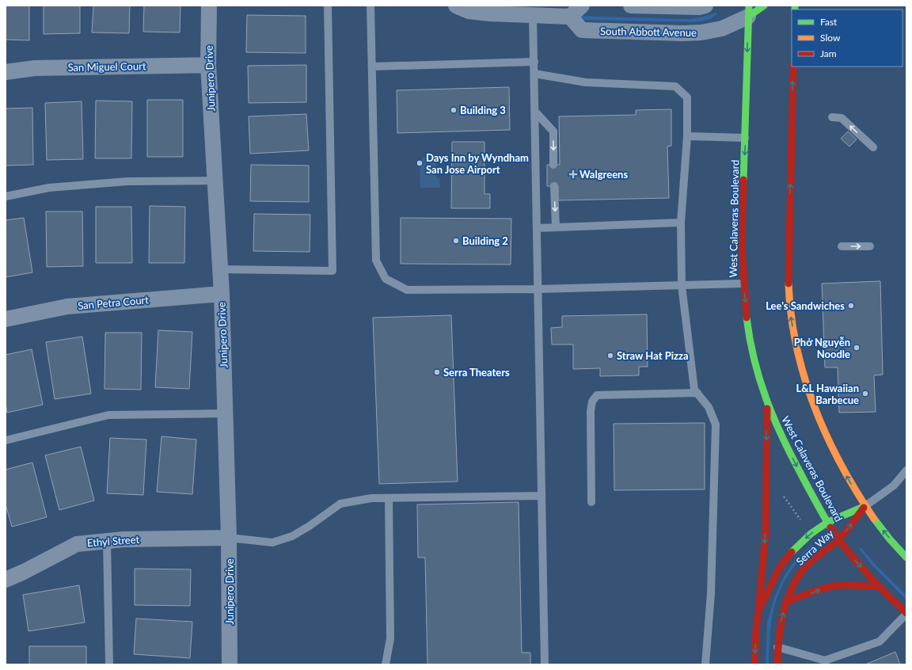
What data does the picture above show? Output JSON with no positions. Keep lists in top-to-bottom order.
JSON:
{
  "streets": {
    "main road": ["South Abbott Avenue", "West Calaveras Boulevard", "Serra Way"],
    "street": [
      "San Miguel Court",
      "Junipero Drive",
      "San Petra Court",
      "Ethyl Street"
    ]
  },
  "crossings": [
    ["South Abbott Avenue", "West Calaveras Boulevard"],
    ["San Miguel Court", "Junipero Drive"],
    ["Junipero Drive", "San Petra Court"],
    ["Junipero Drive", "Ethyl Street"],
    ["West Calaveras Boulevard", "Serra Way"]
  ],
  "places": {
    "other": [
      "Building 3",
      "Days Inn by Wyndham San Jose Airport",
      "Building 2",
      "Lee's Sandwiches",
      "Phở Nguyễn Noodle",
      "Straw Hat Pizza",
      "Serra Theaters",
      "L&L Hawaiian Barbecue"
    ],
    "health": ["Walgreens"]
  },
  "legend": ["Fast", "Slow", "Jam"]
}
